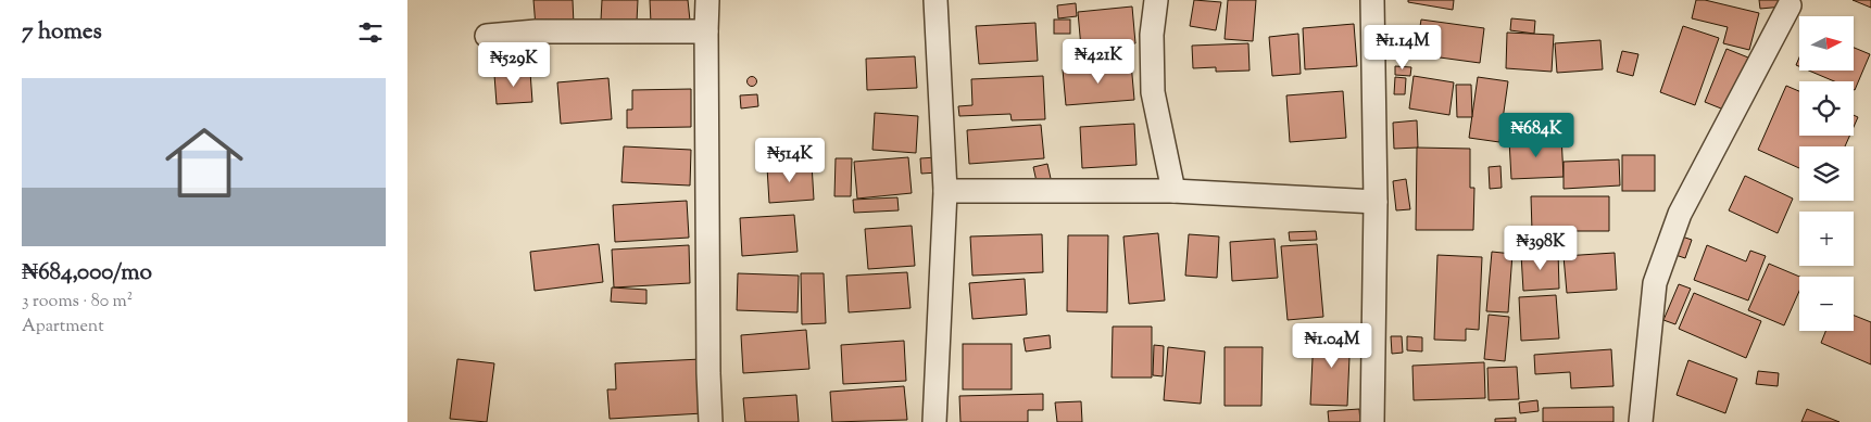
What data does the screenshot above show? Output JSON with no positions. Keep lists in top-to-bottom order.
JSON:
{
  "north": "right",
  "page": {
    "heading": "7 homes",
    "map_buttons": ["+", "−"],
    "price": [
      "₦1.14M",
      "₦421K",
      "₦529K",
      "₦684K",
      "₦514K",
      "₦398K",
      "₦1.04M"
    ],
    "list": [
      {
        "name": "₦684,000/mo",
        "note": "3 rooms · 80 m² · Apartment"
      }
    ]
  }
}
